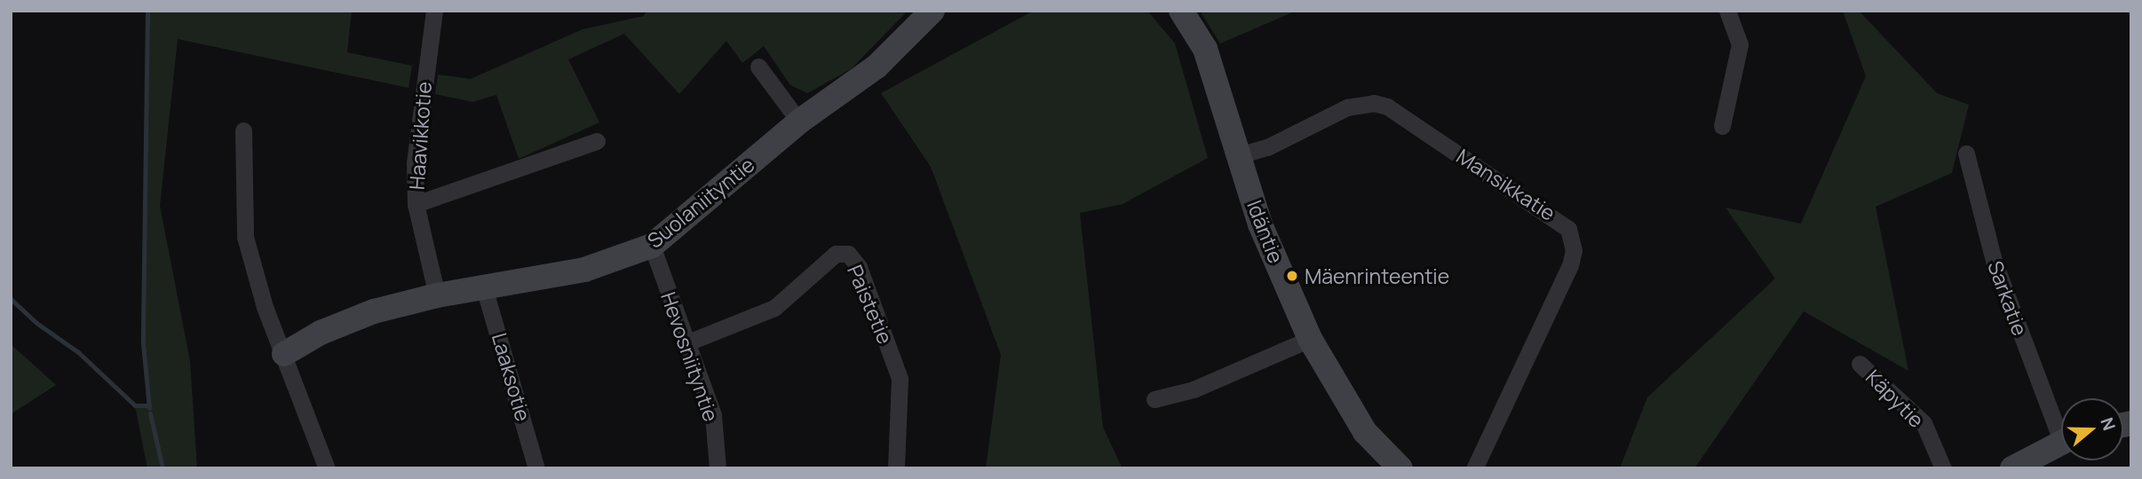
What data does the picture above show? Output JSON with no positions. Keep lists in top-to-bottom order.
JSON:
{
  "streets": {
    "street": [
      "Haavikkotie",
      "Mansikkatie",
      "Suolaniityntie",
      "Idäntie",
      "Sarkatie",
      "Paistetie",
      "Hevosniityntie",
      "Laaksotie",
      "Käpytie"
    ]
  },
  "crossings": [
    ["Haavikkotie", "Suolaniityntie"],
    ["Mansikkatie", "Idäntie"],
    ["Suolaniityntie", "Hevosniityntie"],
    ["Suolaniityntie", "Laaksotie"],
    ["Paistetie", "Hevosniityntie"]
  ],
  "places": ["Mäenrinteentie"],
  "north": "right"
}
